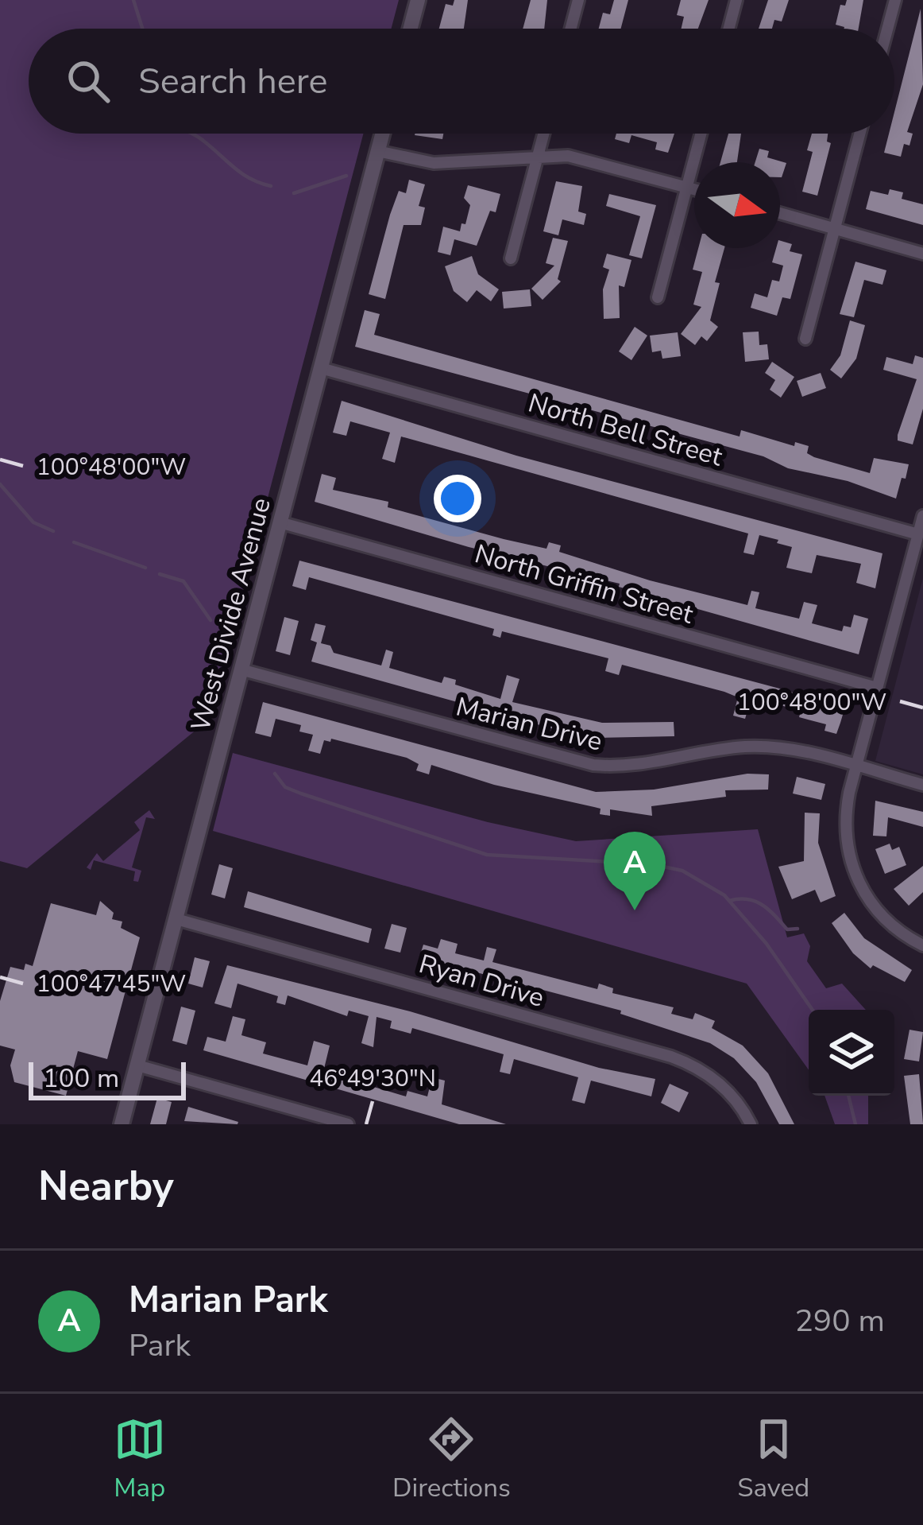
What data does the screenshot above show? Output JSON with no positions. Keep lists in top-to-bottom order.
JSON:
{
  "streets": {
    "street": [
      "North Bell Street",
      "North Griffin Street",
      "West Divide Avenue",
      "Marian Drive",
      "Ryan Drive"
    ]
  },
  "crossings": [
    ["North Bell Street", "West Divide Avenue"],
    ["North Griffin Street", "West Divide Avenue"],
    ["West Divide Avenue", "Marian Drive"],
    ["West Divide Avenue", "Ryan Drive"]
  ],
  "scale_bar": "100 m",
  "north": "right",
  "page": {
    "search": "Search here",
    "pins": "A",
    "scale": "100 m",
    "heading": "Nearby",
    "list": [
      {
        "mark": "A",
        "name": "Marian Park",
        "note": "Park",
        "value": "290 m"
      }
    ],
    "nav": ["Map", "Directions", "Saved"]
  },
  "coordinates": ["100°48'00\"W", "100°47'45\"W", "46°49'30\"N"]
}
